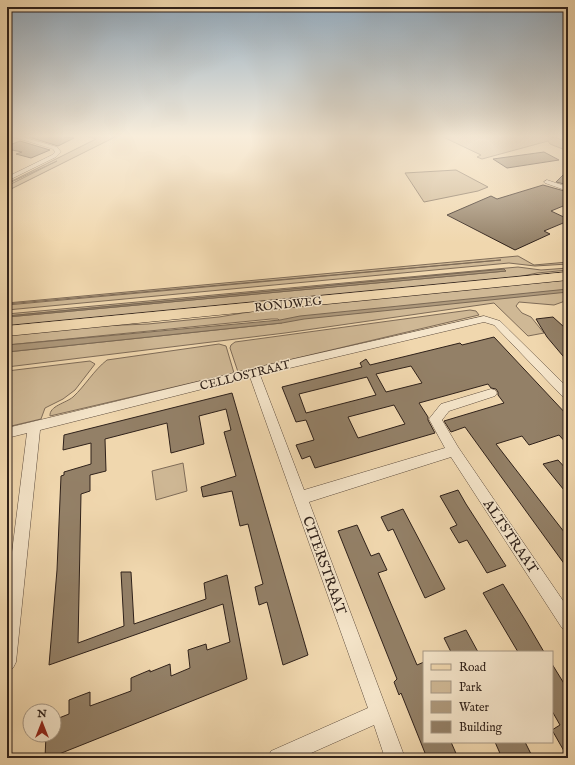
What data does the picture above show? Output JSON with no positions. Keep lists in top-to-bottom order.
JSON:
{
  "streets": {
    "main road": ["RONDWEG"],
    "street": ["CELLOSTRAAT", "ALTSTRAAT", "CITERSTRAAT"]
  },
  "crossings": [
    ["CELLOSTRAAT", "CITERSTRAAT"]
  ],
  "legend": [
    "Road",
    "Park",
    "Water",
    "Building"
  ],
  "north": "top"
}
